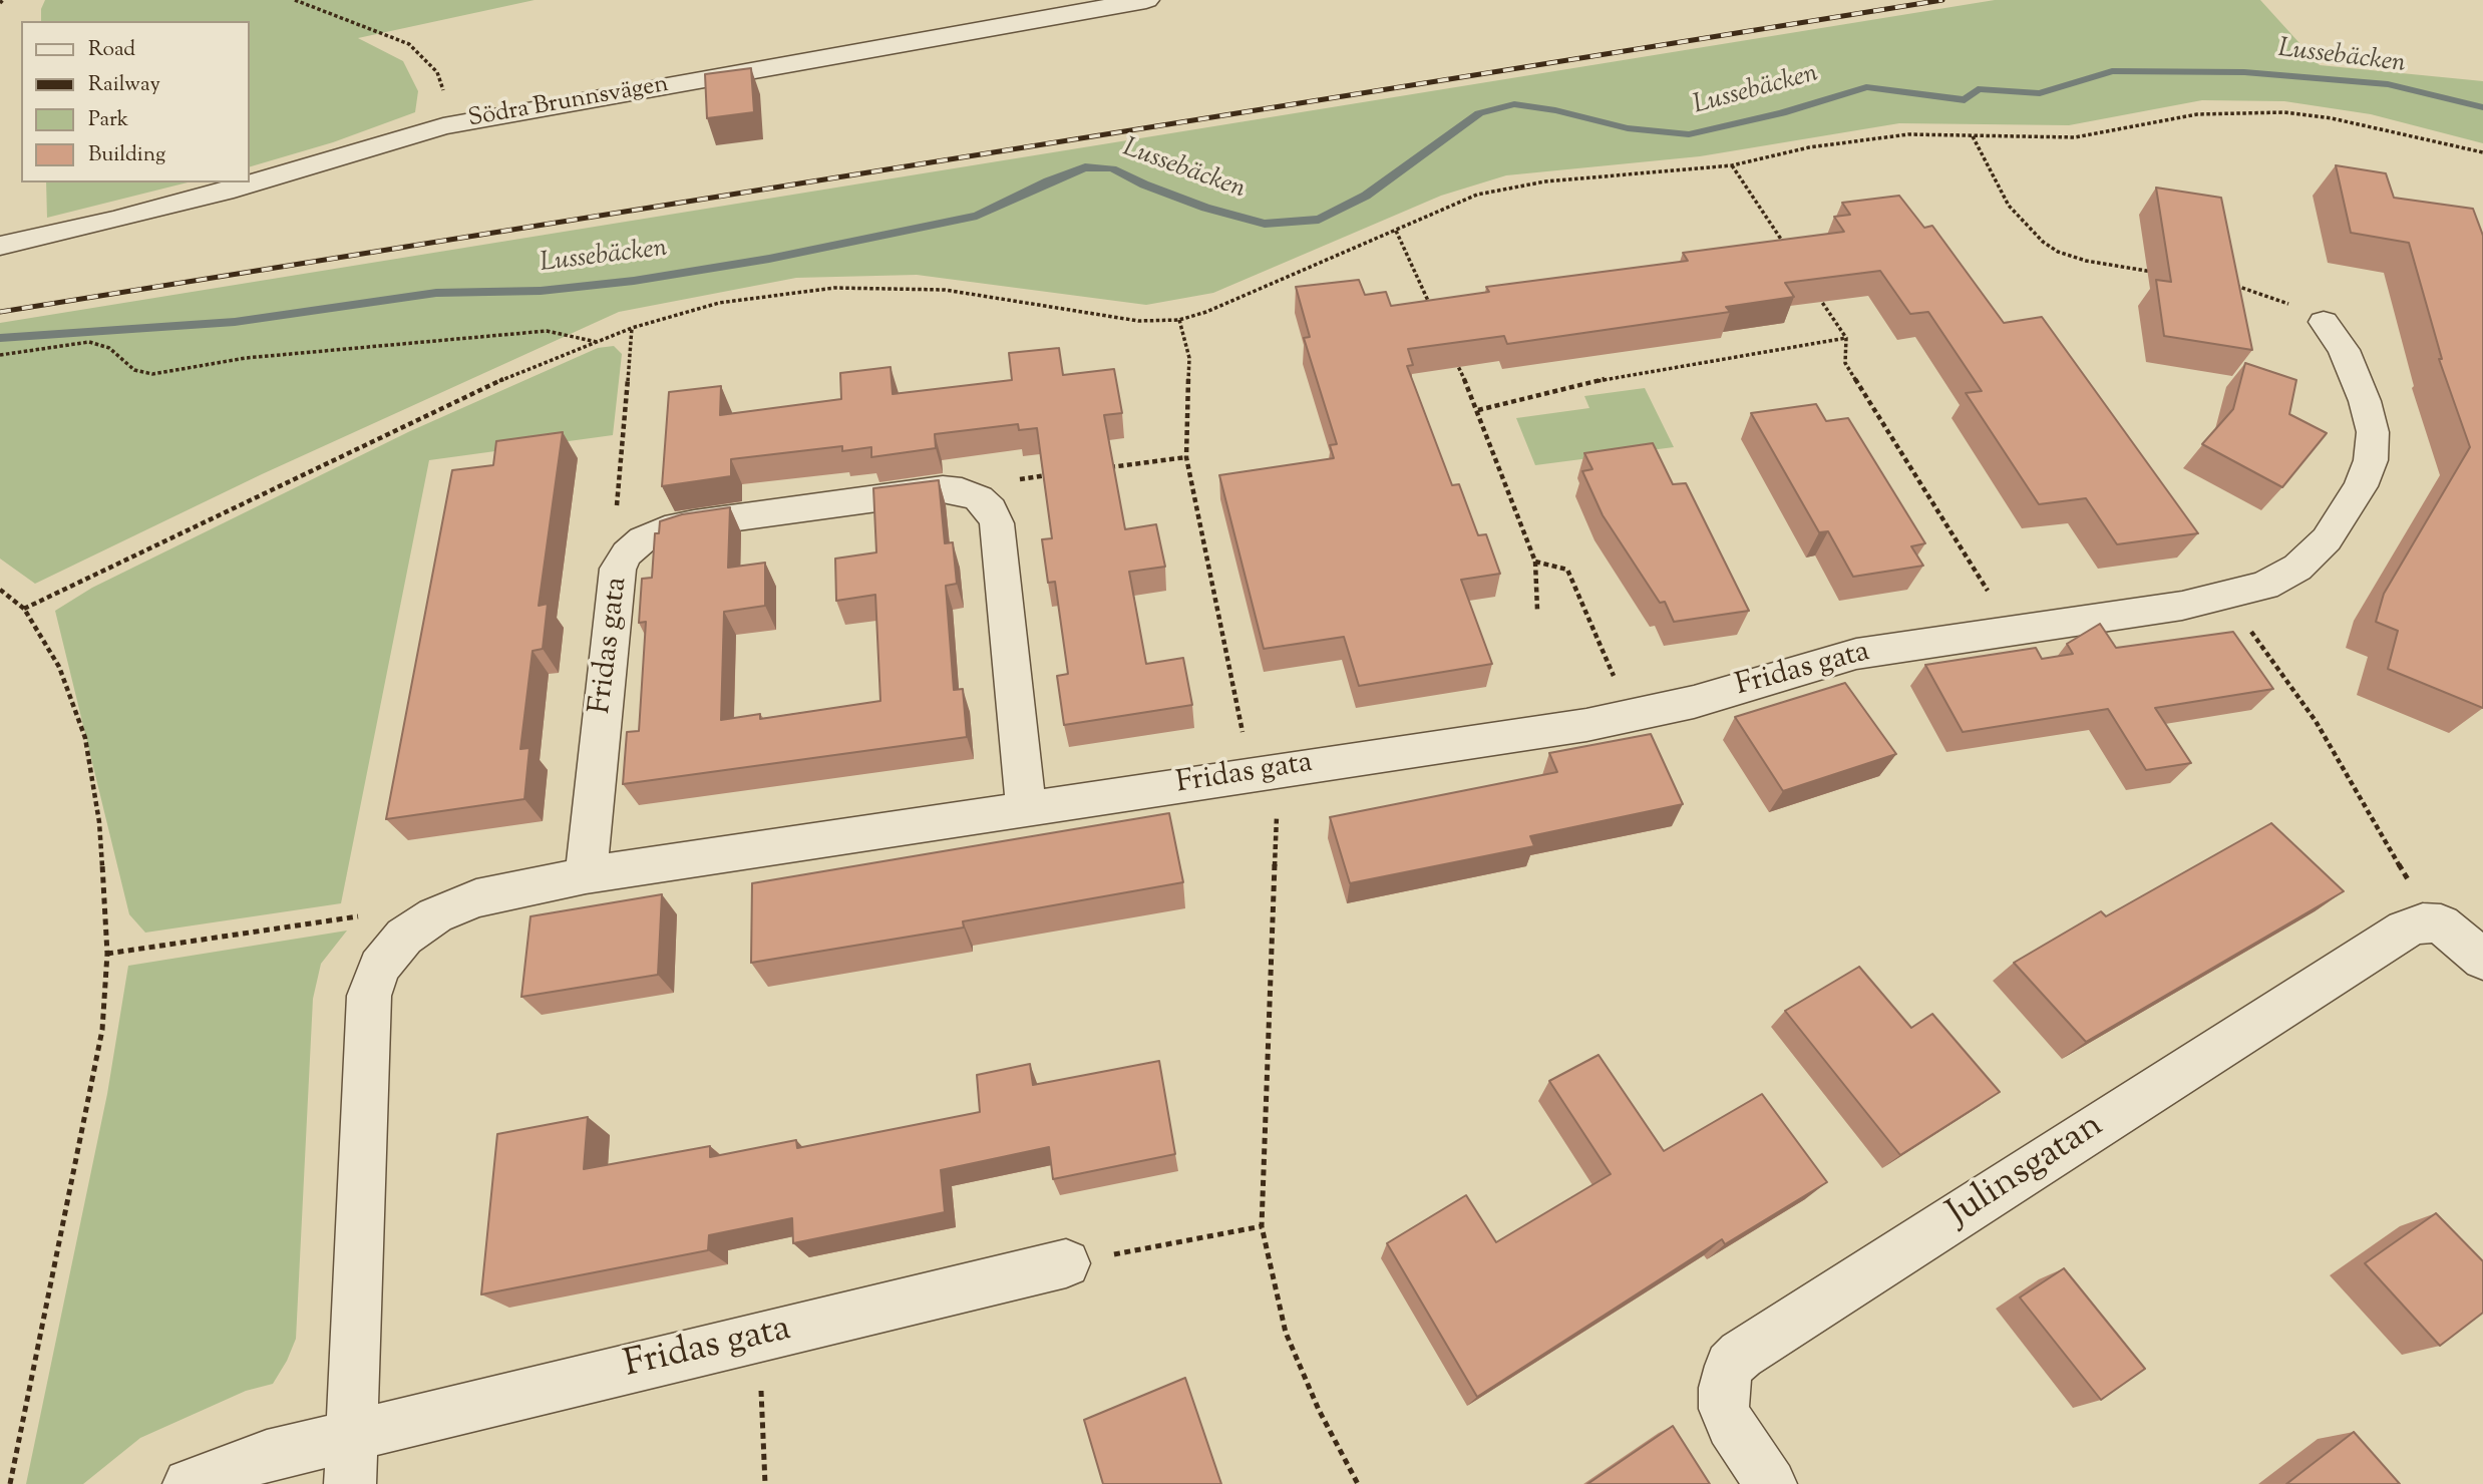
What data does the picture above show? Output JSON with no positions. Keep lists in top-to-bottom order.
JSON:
{
  "streets": {
    "street": ["Södra Brunnsvägen", "Fridas gata", "Julinsgatan"]
  },
  "water": ["Lussebäcken"],
  "legend": [
    "Road",
    "Railway",
    "Park",
    "Building"
  ]
}
